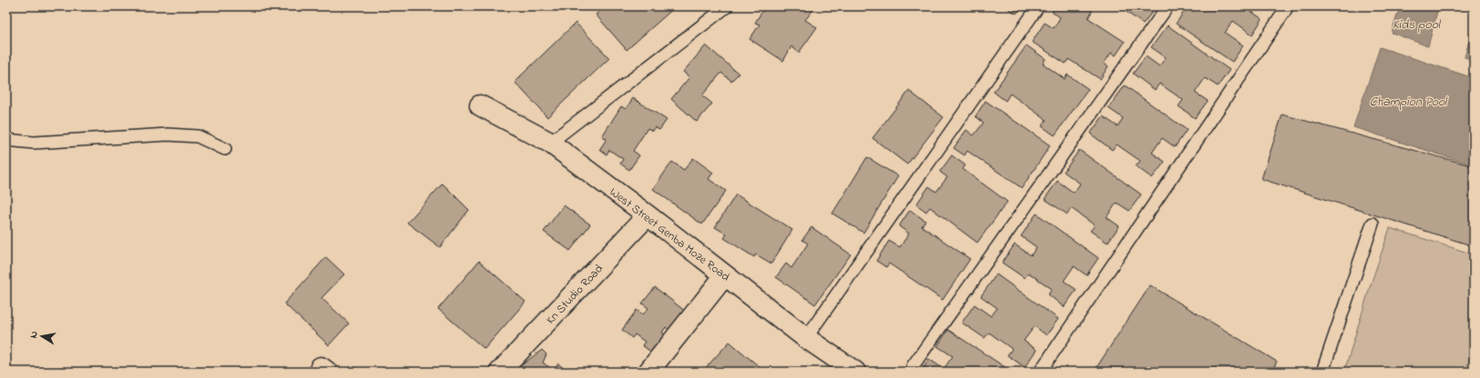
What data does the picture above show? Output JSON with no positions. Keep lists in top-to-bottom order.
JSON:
{
  "streets": {
    "street": ["West Street Genba Moze Road", "Kn Studio Road"]
  },
  "crossings": [
    ["West Street Genba Moze Road", "Kn Studio Road"]
  ],
  "water": ["Kids pool", "Champion Pool"],
  "north": "left"
}
